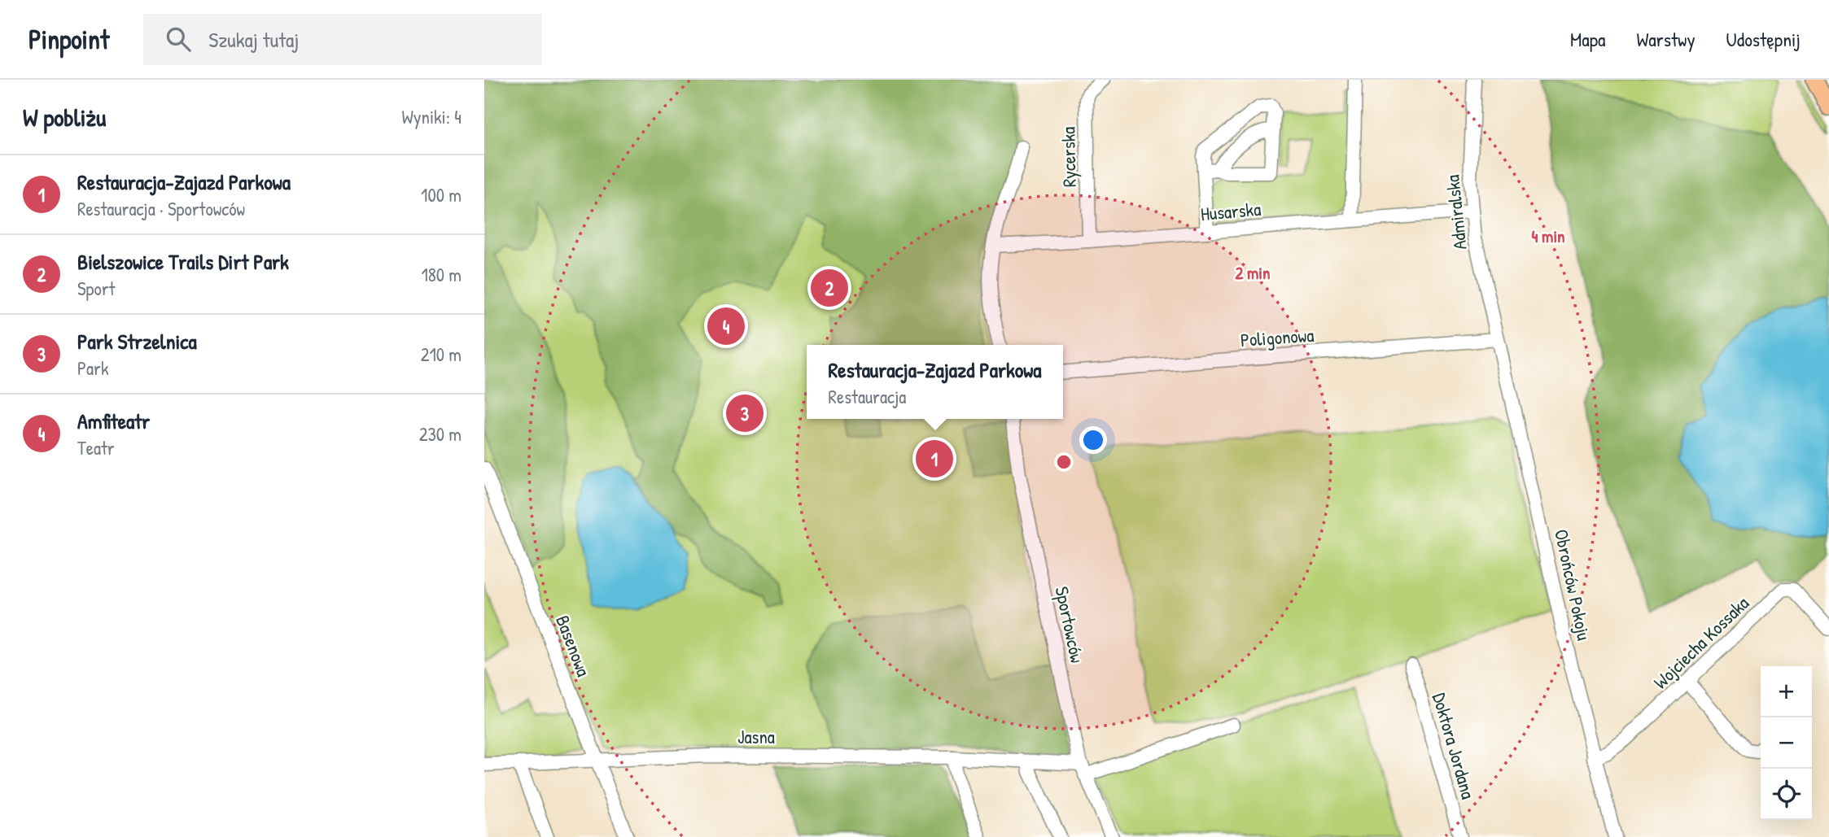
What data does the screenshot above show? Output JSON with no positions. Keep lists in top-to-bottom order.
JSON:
{
  "streets": {
    "street": [
      "Rycerska",
      "Husarska",
      "Admiralska",
      "Poligonowa",
      "Obrońców Pokoju",
      "Sportowców",
      "Wojciecha Kossaka",
      "Basenowa",
      "Jasna",
      "Doktora Jordana"
    ]
  },
  "crossings": [
    ["Rycerska", "Husarska"],
    ["Husarska", "Admiralska"],
    ["Admiralska", "Poligonowa"],
    ["Admiralska", "Obrońców Pokoju"],
    ["Poligonowa", "Obrońców Pokoju"],
    ["Obrońców Pokoju", "Wojciecha Kossaka"],
    ["Sportowców", "Jasna"],
    ["Basenowa", "Jasna"]
  ],
  "page": {
    "header": "Pinpoint",
    "search": "Szukaj tutaj",
    "nav": ["Mapa", "Warstwy", "Udostępnij"],
    "heading": ["W pobliżu", "Wyniki: 4"],
    "list": [
      {
        "mark": "1",
        "name": "Restauracja-Zajazd Parkowa",
        "note": "Restauracja · Sportowców",
        "value": "100 m"
      },
      {
        "mark": "2",
        "name": "Bielszowice Trails Dirt Park",
        "note": "Sport",
        "value": "180 m"
      },
      {
        "mark": "3",
        "name": "Park Strzelnica",
        "note": "Park",
        "value": "210 m"
      },
      {
        "mark": "4",
        "name": "Amfiteatr",
        "note": "Teatr",
        "value": "230 m"
      }
    ],
    "pins": [
      "2",
      "4",
      "3",
      "1"
    ],
    "popup": ["Restauracja-Zajazd Parkowa", "Restauracja"],
    "map_buttons": ["+", "−"]
  },
  "rings": ["4 min", "2 min"]
}
